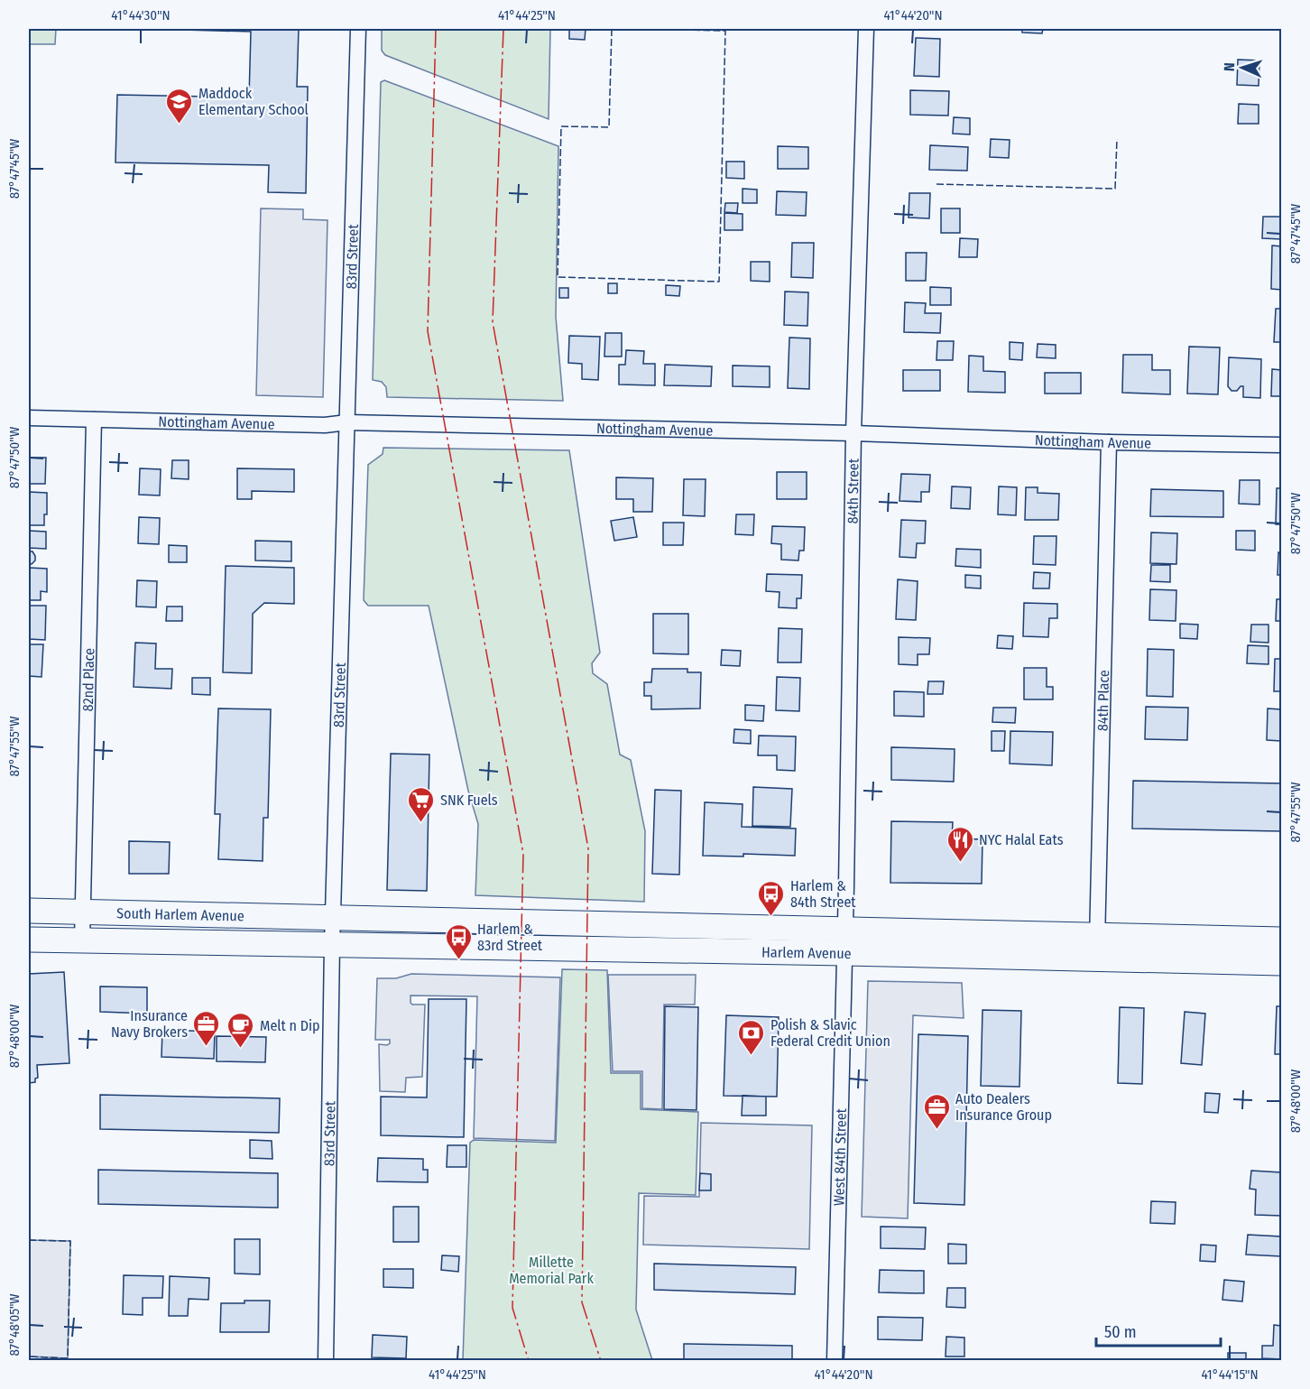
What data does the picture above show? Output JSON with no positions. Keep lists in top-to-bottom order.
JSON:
{
  "streets": {
    "main road": ["South Harlem Avenue", "Harlem Avenue"],
    "street": [
      "83rd Street",
      "Nottingham Avenue",
      "84th Street",
      "82nd Place",
      "84th Place",
      "West 84th Street"
    ]
  },
  "crossings": [
    ["83rd Street", "Nottingham Avenue"],
    ["83rd Street", "South Harlem Avenue"],
    ["83rd Street", "Harlem Avenue"],
    ["Nottingham Avenue", "84th Street"],
    ["Nottingham Avenue", "82nd Place"],
    ["Nottingham Avenue", "84th Place"],
    ["84th Street", "Harlem Avenue"],
    ["84th Street", "West 84th Street"],
    ["82nd Place", "South Harlem Avenue"],
    ["84th Place", "Harlem Avenue"],
    ["South Harlem Avenue", "Harlem Avenue"],
    ["Harlem Avenue", "West 84th Street"]
  ],
  "parks": ["Millette Memorial Park"],
  "places": {
    "school or university": ["Maddock Elementary School"],
    "supermarket": ["SNK Fuels"],
    "restaurant": ["NYC Halal Eats"],
    "bus stop": ["Harlem & 84th Street", "Harlem & 83rd Street"],
    "office": ["Insurance Navy Brokers", "Auto Dealers Insurance Group"],
    "cafe": ["Melt n Dip"],
    "bank": ["Polish & Slavic Federal Credit Union"]
  },
  "scale_bar": "50 m",
  "north": "left",
  "coordinates": [
    "41°44'30\"N",
    "41°44'25\"N",
    "41°44'20\"N",
    "87°47'45\"W",
    "87°47'50\"W",
    "87°47'55\"W",
    "87°48'00\"W",
    "87°48'05\"W",
    "41°44'15\"N"
  ]
}
